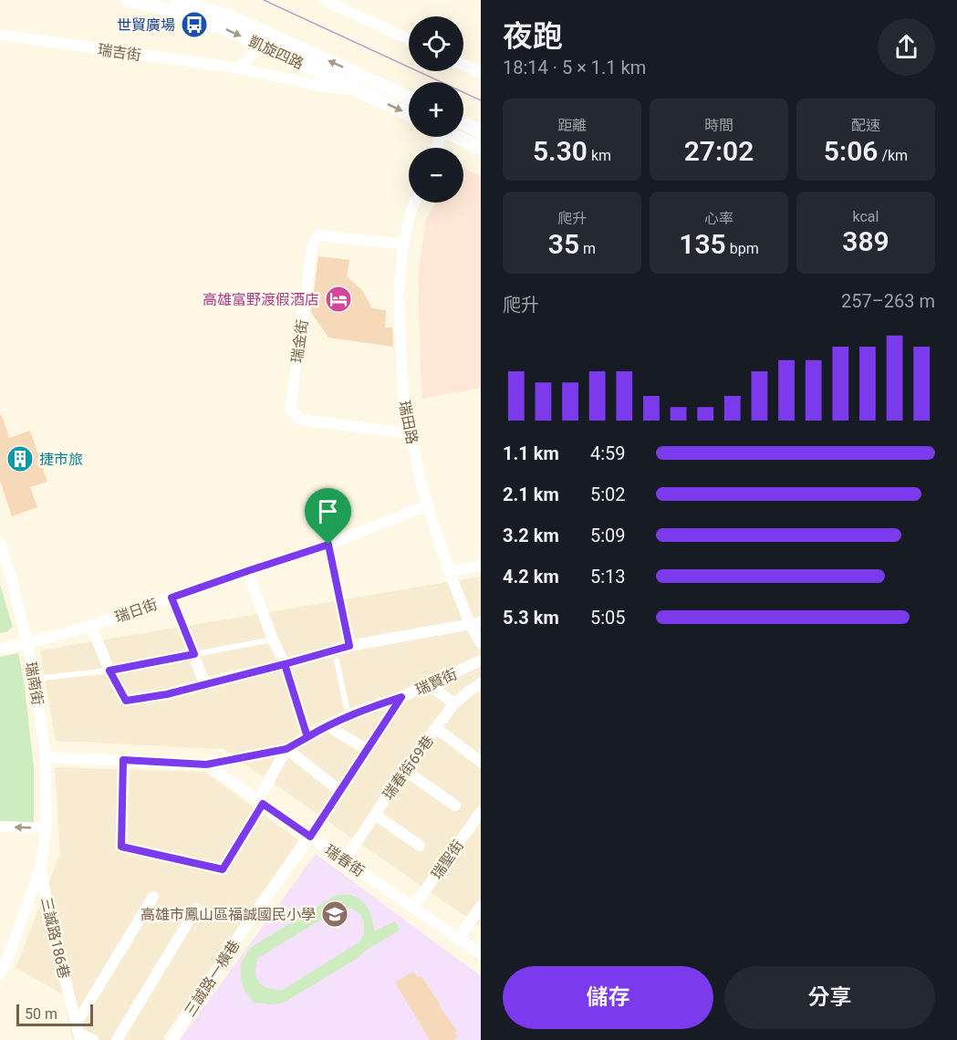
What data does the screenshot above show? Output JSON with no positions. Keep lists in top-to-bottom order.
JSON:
{
  "streets": {
    "street": [
      "瑞吉街",
      "凱旋四路",
      "瑞金街",
      "瑞田路",
      "瑞日街",
      "瑞賢街",
      "瑞南街",
      "瑞春街69巷",
      "瑞聖街",
      "瑞春街",
      "三誠路186巷",
      "三誠路一橫巷"
    ]
  },
  "crossings": [
    ["瑞吉街", "凱旋四路"],
    ["瑞金街", "瑞田路"],
    ["瑞田路", "瑞日街"],
    ["瑞日街", "瑞南街"],
    ["瑞賢街", "瑞春街"],
    ["瑞賢街", "三誠路一橫巷"],
    ["瑞南街", "三誠路186巷"],
    ["瑞春街69巷", "瑞春街"],
    ["瑞聖街", "瑞春街"],
    ["瑞春街", "三誠路一橫巷"]
  ],
  "places": {
    "bus stop": ["世貿廣場"],
    "hotel": ["高雄富野渡假酒店"],
    "building": ["捷市旅"],
    "school or university": ["高雄市鳳山區福誠國民小學"]
  },
  "scale_bar": "50 m",
  "page": {
    "heading": ["夜跑", "18:14 · 5 × 1.1 km"],
    "map_buttons": ["+", "−"],
    "stats": [
      ["距離", "5.30 km"],
      ["時間", "27:02"],
      ["配速", "5:06 /km"],
      ["爬升", "35 m"],
      ["心率", "135 bpm"],
      ["kcal", "389"]
    ],
    "chart": ["爬升", "257–263 m"],
    "list": [
      {
        "name": "1.1 km",
        "note": "4:59"
      },
      {
        "name": "2.1 km",
        "note": "5:02"
      },
      {
        "name": "3.2 km",
        "note": "5:09"
      },
      {
        "name": "4.2 km",
        "note": "5:13"
      },
      {
        "name": "5.3 km",
        "note": "5:05"
      }
    ],
    "buttons": ["儲存", "分享"],
    "scale": "50 m"
  }
}
